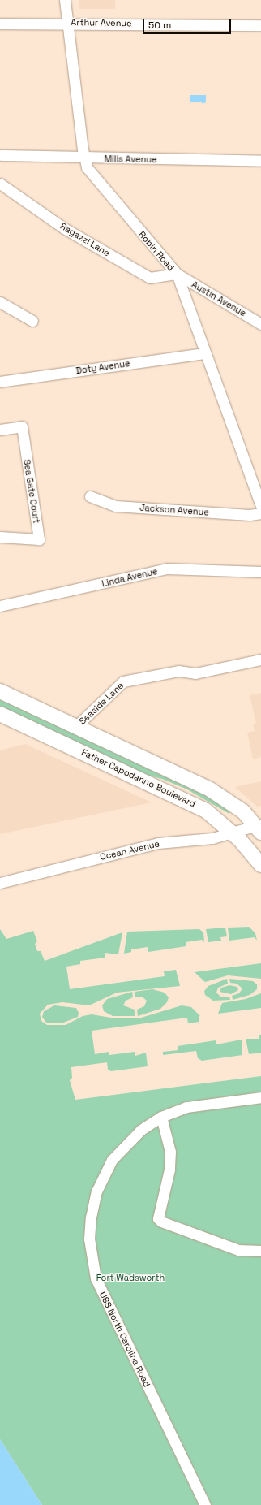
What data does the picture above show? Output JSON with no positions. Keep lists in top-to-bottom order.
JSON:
{
  "streets": {
    "main road": ["Father Capodanno Boulevard"],
    "street": [
      "Arthur Avenue",
      "Mills Avenue",
      "Ragazzi Lane",
      "Robin Road",
      "Austin Avenue",
      "Doty Avenue",
      "Sea Gate Court",
      "Jackson Avenue",
      "Linda Avenue",
      "Seaside Lane",
      "Ocean Avenue",
      "USS North Carolina Road"
    ]
  },
  "crossings": [
    ["Arthur Avenue", "Robin Road"],
    ["Mills Avenue", "Robin Road"],
    ["Ragazzi Lane", "Robin Road"],
    ["Ragazzi Lane", "Austin Avenue"],
    ["Robin Road", "Austin Avenue"],
    ["Robin Road", "Doty Avenue"],
    ["Father Capodanno Boulevard", "Ocean Avenue"]
  ],
  "parks": ["Fort Wadsworth"],
  "scale_bar": "50 m"
}
